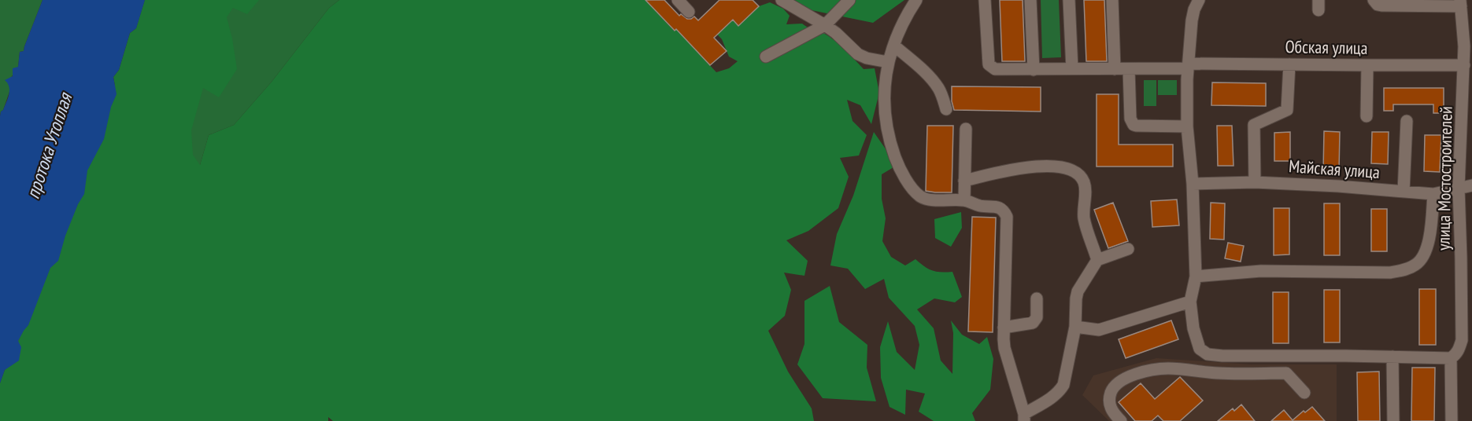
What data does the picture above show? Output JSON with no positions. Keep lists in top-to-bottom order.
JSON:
{
  "streets": {
    "street": ["Обская улица", "Майская улица", "улица Мостостроителей"]
  },
  "crossings": [
    ["Обская улица", "улица Мостостроителей"],
    ["Майская улица", "улица Мостостроителей"]
  ],
  "water": ["протока Утоплая"]
}
